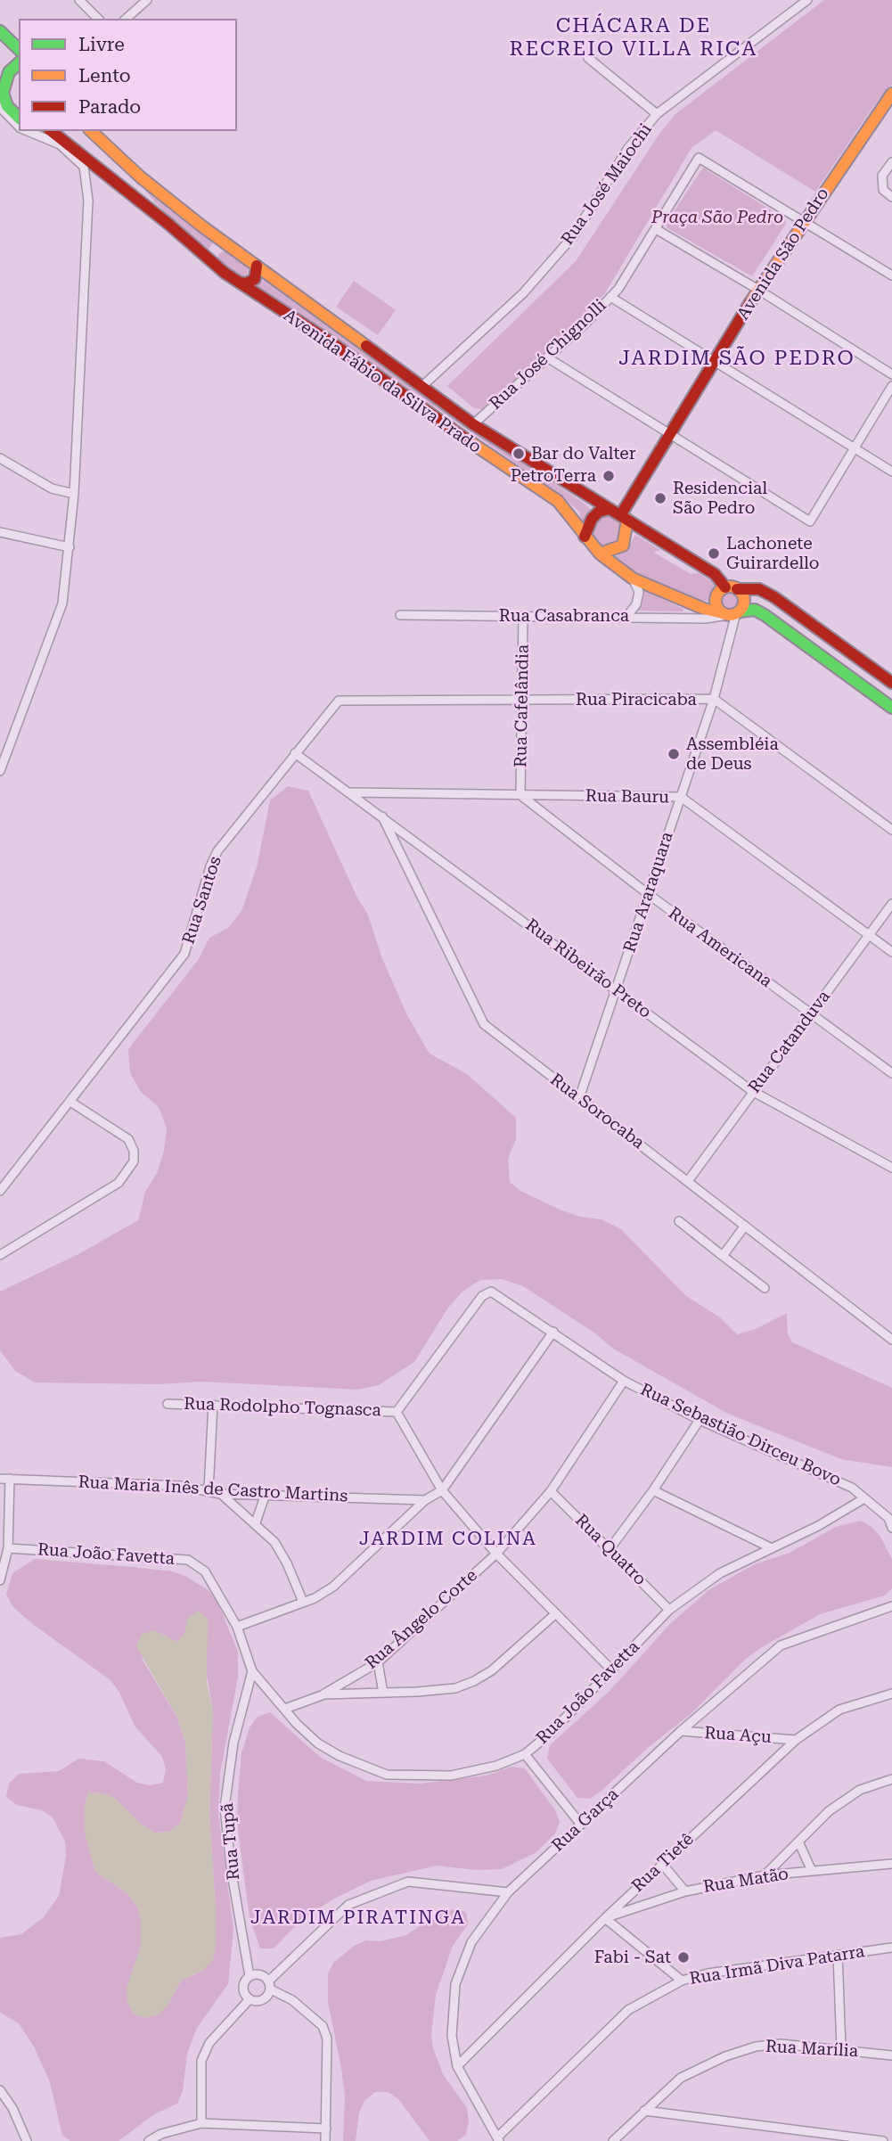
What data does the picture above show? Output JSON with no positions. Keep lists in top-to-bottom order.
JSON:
{
  "streets": {
    "main road": ["Avenida São Pedro", "Avenida Fábio da Silva Prado"],
    "street": [
      "Rua José Maiochi",
      "Rua José Chignolli",
      "Rua Casabranca",
      "Rua Piracicaba",
      "Rua Cafelândia",
      "Rua Bauru",
      "Rua Araraquara",
      "Rua Santos",
      "Rua Americana",
      "Rua Ribeirão Preto",
      "Rua Catanduva",
      "Rua Sorocaba",
      "Rua Rodolpho Tognasca",
      "Rua Sebastião Dirceu Bovo",
      "Rua Maria Inês de Castro Martins",
      "Rua Quatro",
      "Rua João Favetta",
      "Rua Ângelo Corte",
      "Rua Açu",
      "Rua Garça",
      "Rua Tupã",
      "Rua Tietê",
      "Rua Matão",
      "Rua Irmã Diva Patarra",
      "Rua Marília"
    ]
  },
  "crossings": [
    ["Rua José Maiochi", "Avenida Fábio da Silva Prado"],
    ["Avenida São Pedro", "Rua José Chignolli"],
    ["Avenida São Pedro", "Avenida Fábio da Silva Prado"],
    ["Rua José Chignolli", "Avenida Fábio da Silva Prado"],
    ["Avenida Fábio da Silva Prado", "Rua Casabranca"],
    ["Avenida Fábio da Silva Prado", "Rua Araraquara"],
    ["Rua Casabranca", "Rua Cafelândia"],
    ["Rua Casabranca", "Rua Araraquara"],
    ["Rua Piracicaba", "Rua Cafelândia"],
    ["Rua Piracicaba", "Rua Araraquara"],
    ["Rua Piracicaba", "Rua Santos"],
    ["Rua Cafelândia", "Rua Bauru"],
    ["Rua Cafelândia", "Rua Americana"],
    ["Rua Bauru", "Rua Araraquara"],
    ["Rua Bauru", "Rua Americana"],
    ["Rua Bauru", "Rua Ribeirão Preto"],
    ["Rua Bauru", "Rua Catanduva"],
    ["Rua Araraquara", "Rua Americana"],
    ["Rua Araraquara", "Rua Ribeirão Preto"],
    ["Rua Araraquara", "Rua Sorocaba"],
    ["Rua Santos", "Rua Ribeirão Preto"],
    ["Rua Americana", "Rua Catanduva"],
    ["Rua Ribeirão Preto", "Rua Catanduva"],
    ["Rua Ribeirão Preto", "Rua Sorocaba"],
    ["Rua Catanduva", "Rua Sorocaba"],
    ["Rua Rodolpho Tognasca", "Rua Sebastião Dirceu Bovo"],
    ["Rua Sebastião Dirceu Bovo", "Rua João Favetta"],
    ["Rua Sebastião Dirceu Bovo", "Rua Ângelo Corte"],
    ["Rua Quatro", "Rua João Favetta"],
    ["Rua Quatro", "Rua Ângelo Corte"],
    ["Rua João Favetta", "Rua Ângelo Corte"],
    ["Rua João Favetta", "Rua Tupã"],
    ["Rua Açu", "Rua Garça"],
    ["Rua Açu", "Rua Tietê"],
    ["Rua Garça", "Rua Tietê"],
    ["Rua Garça", "Rua Irmã Diva Patarra"],
    ["Rua Tietê", "Rua Matão"]
  ],
  "districts": [
    "CHÁCARA DE RECREIO VILLA RICA",
    "JARDIM SÃO PEDRO",
    "JARDIM COLINA",
    "JARDIM PIRATINGA"
  ],
  "parks": ["Praça São Pedro"],
  "places": [
    "Bar do Valter",
    "PetroTerra",
    "Residencial São Pedro",
    "Lachonete Guirardello",
    "Assembléia de Deus",
    "Fabi - Sat"
  ],
  "legend": ["Livre", "Lento", "Parado"]
}
